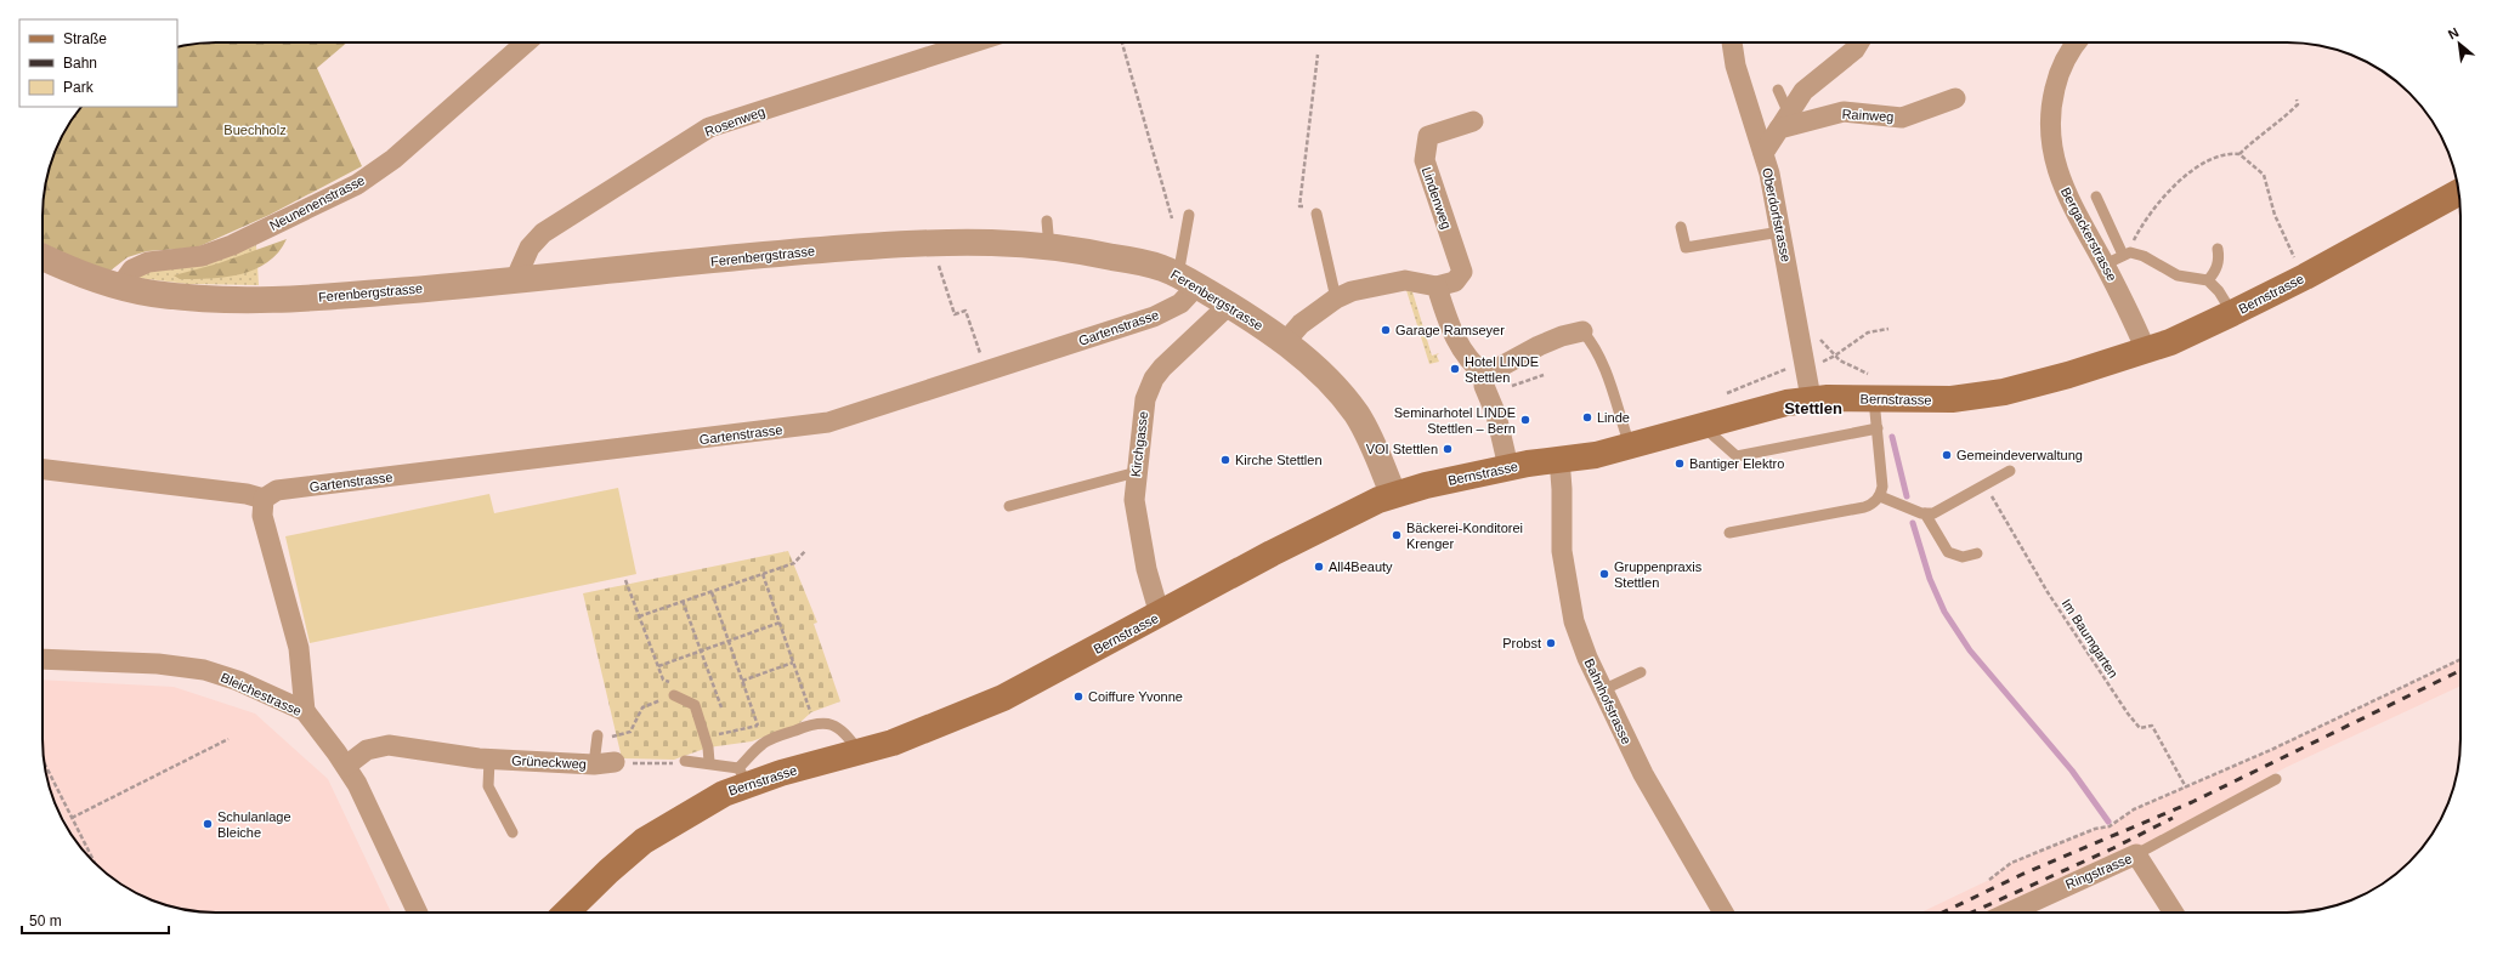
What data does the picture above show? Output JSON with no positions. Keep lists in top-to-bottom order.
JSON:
{
  "streets": {
    "main road": ["Bernstrasse"],
    "street": [
      "Rainweg",
      "Rosenweg",
      "Lindenweg",
      "Neunenenstrasse",
      "Oberdorfstrasse",
      "Bergackerstrasse",
      "Ferenbergstrasse",
      "Gartenstrasse",
      "Kirchgasse",
      "Bleichestrasse",
      "Bahnhofstrasse",
      "Grüneckweg",
      "Ringstrasse"
    ],
    "path": ["Im Baumgarten"]
  },
  "crossings": [
    ["Rosenweg", "Ferenbergstrasse"],
    ["Neunenenstrasse", "Ferenbergstrasse"],
    ["Oberdorfstrasse", "Bernstrasse"],
    ["Bergackerstrasse", "Bernstrasse"],
    ["Ferenbergstrasse", "Bernstrasse"],
    ["Ferenbergstrasse", "Gartenstrasse"],
    ["Ferenbergstrasse", "Kirchgasse"],
    ["Bernstrasse", "Kirchgasse"],
    ["Bernstrasse", "Bahnhofstrasse"],
    ["Bleichestrasse", "Grüneckweg"]
  ],
  "districts": ["Stettlen"],
  "parks": ["Buechholz"],
  "places": [
    "Garage Ramseyer",
    "Hotel LINDE Stettlen",
    "Linde",
    "Seminarhotel LINDE Stettlen – Bern",
    "VOI Stettlen",
    "Gemeindeverwaltung",
    "Kirche Stettlen",
    "Bantiger Elektro",
    "Bäckerei-Konditorei Krenger",
    "All4Beauty",
    "Gruppenpraxis Stettlen",
    "Probst",
    "Coiffure Yvonne",
    "Schulanlage Bleiche"
  ],
  "legend": ["Straße", "Bahn", "Park"],
  "scale_bar": "50 m",
  "north": "top left"
}
